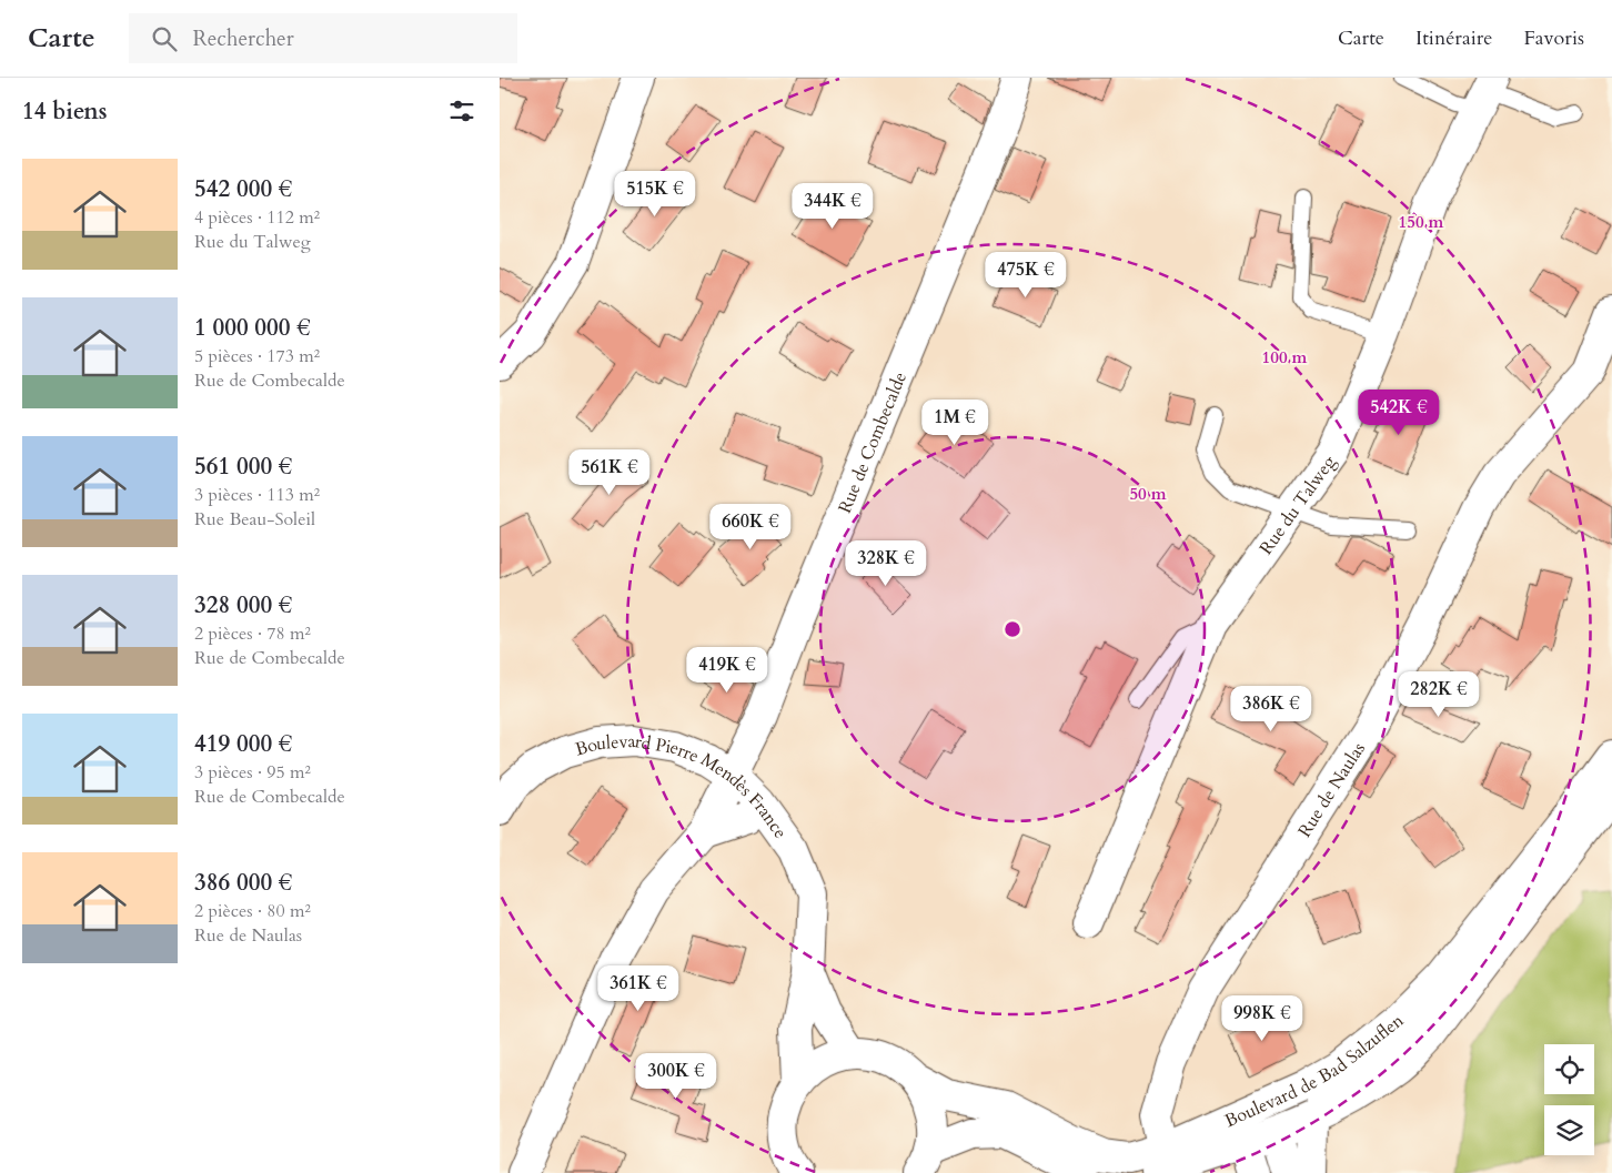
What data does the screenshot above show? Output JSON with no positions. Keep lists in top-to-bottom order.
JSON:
{
  "streets": {
    "street": [
      "Rue de Combecalde",
      "Rue du Talweg",
      "Rue de Naulas",
      "Boulevard Pierre Mendès France",
      "Boulevard de Bad Salzuflen"
    ]
  },
  "crossings": [
    ["Rue de Combecalde", "Boulevard Pierre Mendès France"],
    ["Rue de Naulas", "Boulevard de Bad Salzuflen"],
    ["Boulevard Pierre Mendès France", "Boulevard de Bad Salzuflen"]
  ],
  "page": {
    "header": "Carte",
    "search": "Rechercher",
    "nav": ["Carte", "Itinéraire", "Favoris"],
    "heading": "14 biens",
    "list": [
      {
        "name": "542 000 €",
        "note": "4 pièces · 112 m² · Rue du Talweg"
      },
      {
        "name": "1 000 000 €",
        "note": "5 pièces · 173 m² · Rue de Combecalde"
      },
      {
        "name": "561 000 €",
        "note": "3 pièces · 113 m² · Rue Beau-Soleil"
      },
      {
        "name": "328 000 €",
        "note": "2 pièces · 78 m² · Rue de Combecalde"
      },
      {
        "name": "419 000 €",
        "note": "3 pièces · 95 m² · Rue de Combecalde"
      },
      {
        "name": "386 000 €",
        "note": "2 pièces · 80 m² · Rue de Naulas"
      }
    ],
    "price": [
      "515K €",
      "344K €",
      "475K €",
      "542K €",
      "1M €",
      "561K €",
      "660K €",
      "328K €",
      "419K €",
      "282K €",
      "386K €",
      "361K €",
      "998K €",
      "300K €"
    ]
  },
  "rings": ["150 m", "100 m", "50 m"]
}
